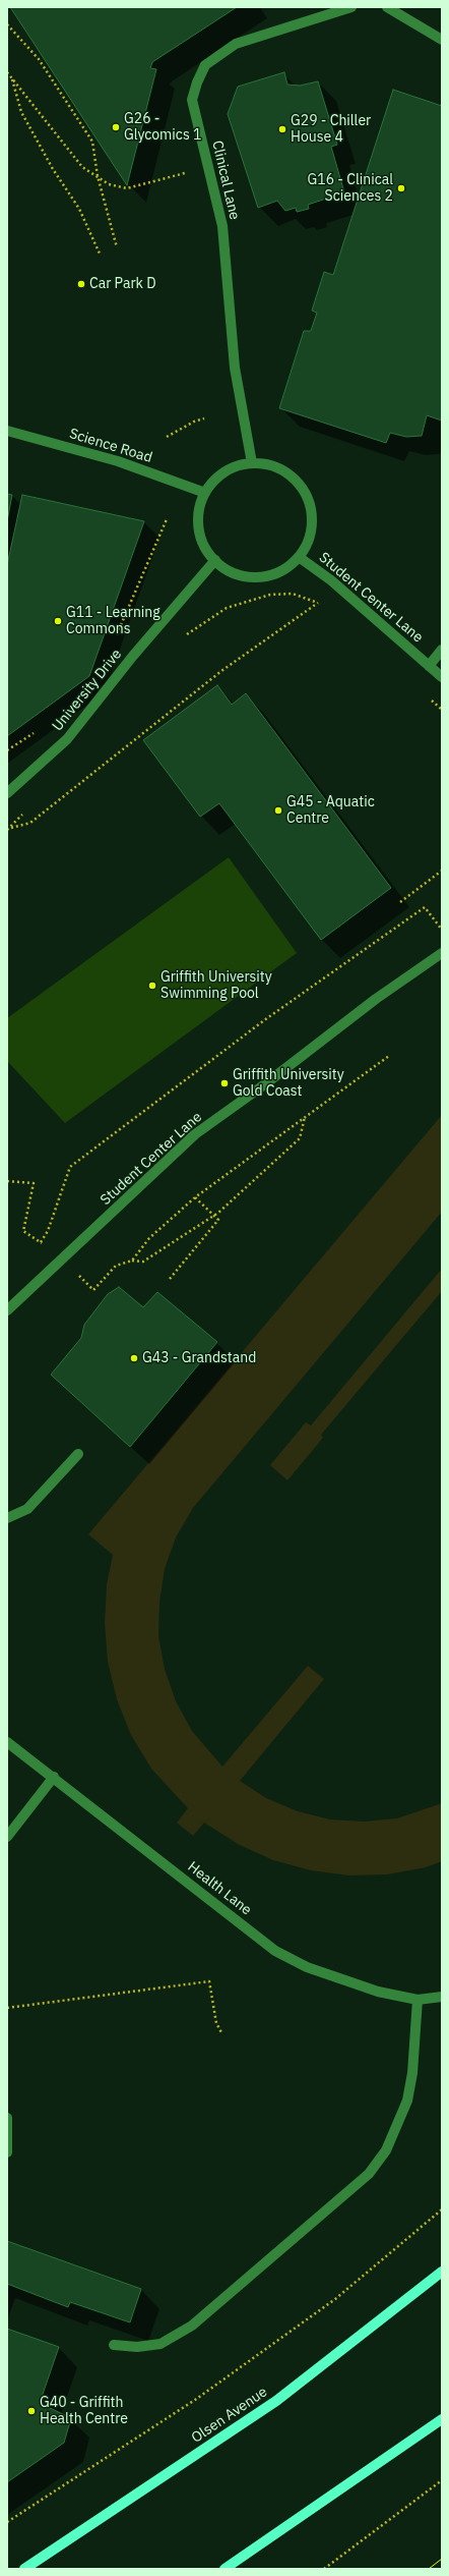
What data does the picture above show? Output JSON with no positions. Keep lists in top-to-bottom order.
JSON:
{
  "streets": {
    "main road": ["Olsen Avenue"],
    "street": [
      "Clinical Lane",
      "Science Road",
      "Student Center Lane",
      "University Drive",
      "Health Lane"
    ]
  },
  "crossings": [
    ["Clinical Lane", "Science Road"],
    ["Clinical Lane", "Student Center Lane"],
    ["Clinical Lane", "University Drive"],
    ["Science Road", "Student Center Lane"],
    ["Science Road", "University Drive"],
    ["Student Center Lane", "University Drive"]
  ],
  "places": [
    "G26 - Glycomics 1",
    "G29 - Chiller House 4",
    "G16 - Clinical Sciences 2",
    "Car Park D",
    "G11 - Learning Commons",
    "G45 - Aquatic Centre",
    "Griffith University Swimming Pool",
    "Griffith University Gold Coast",
    "G43 - Grandstand",
    "G40 - Griffith Health Centre"
  ]
}
